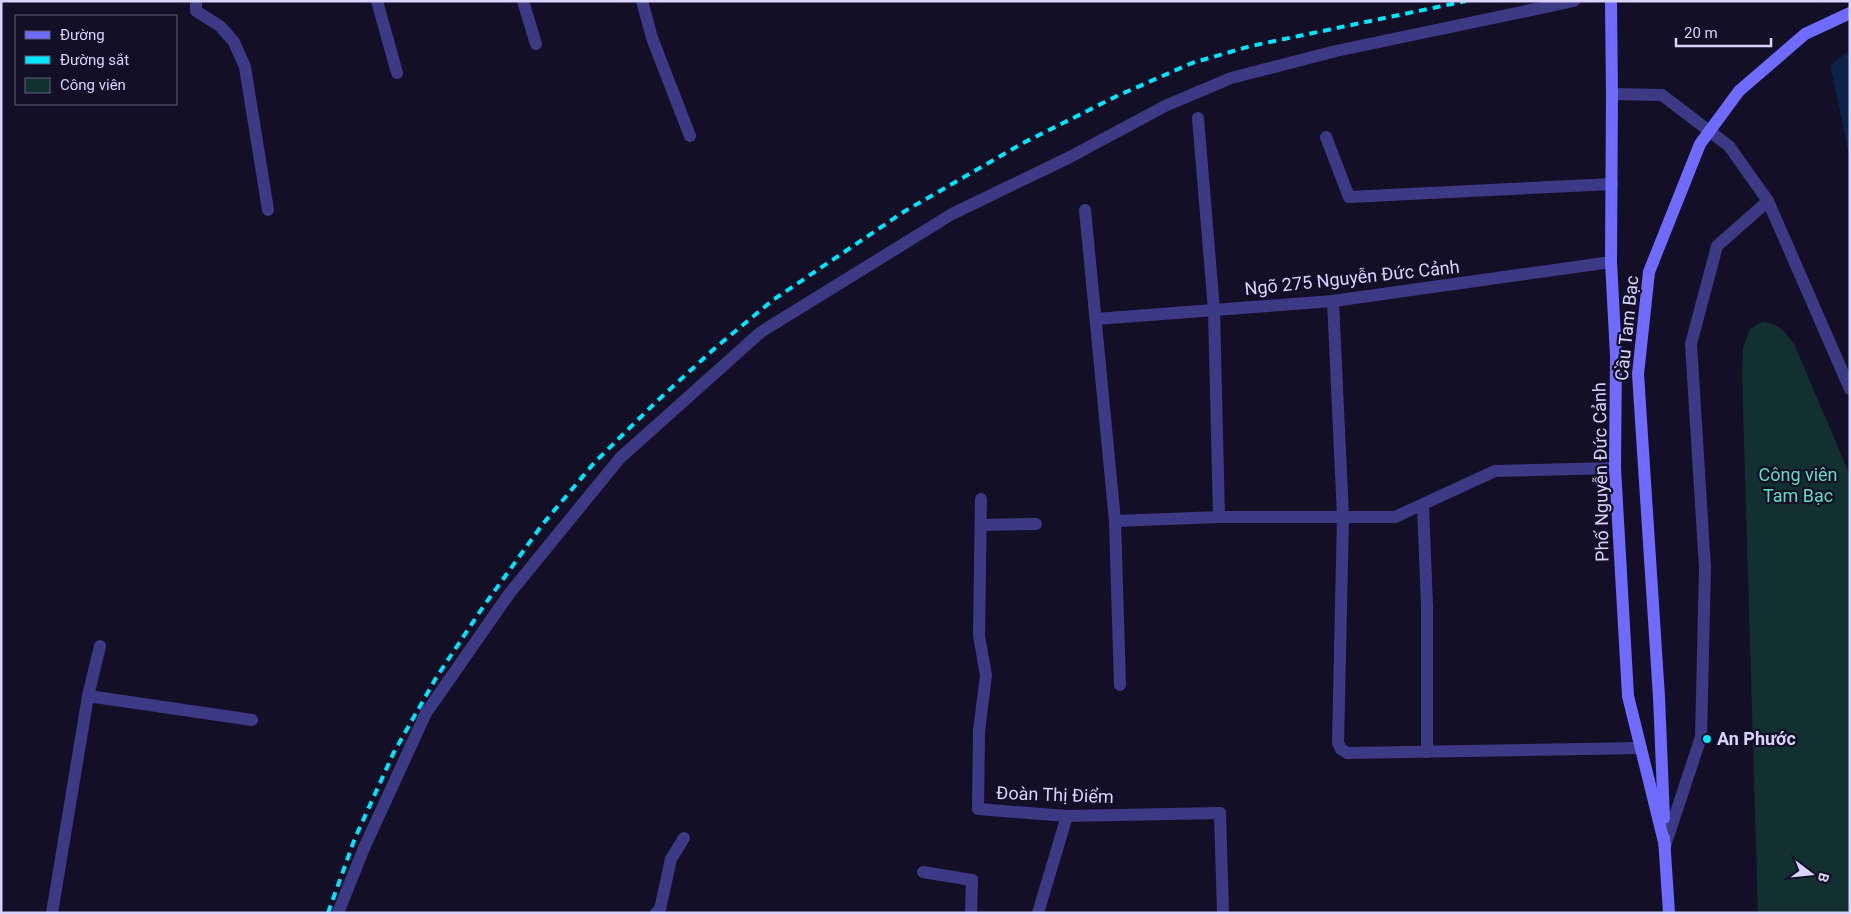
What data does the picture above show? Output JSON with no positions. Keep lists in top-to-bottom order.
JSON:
{
  "streets": {
    "main road": ["Cầu Tam Bạc", "Phố Nguyễn Đức Cảnh"],
    "street": ["Ngõ 275 Nguyễn Đức Cảnh", "Đoàn Thị Điểm"]
  },
  "crossings": [
    ["Ngõ 275 Nguyễn Đức Cảnh", "Phố Nguyễn Đức Cảnh"],
    ["Cầu Tam Bạc", "Phố Nguyễn Đức Cảnh"]
  ],
  "parks": ["Công viên Tam Bạc"],
  "places": ["An Phước"],
  "legend": ["Đường", "Đường sắt", "Công viên"],
  "scale_bar": "20 m",
  "north": "right"
}
